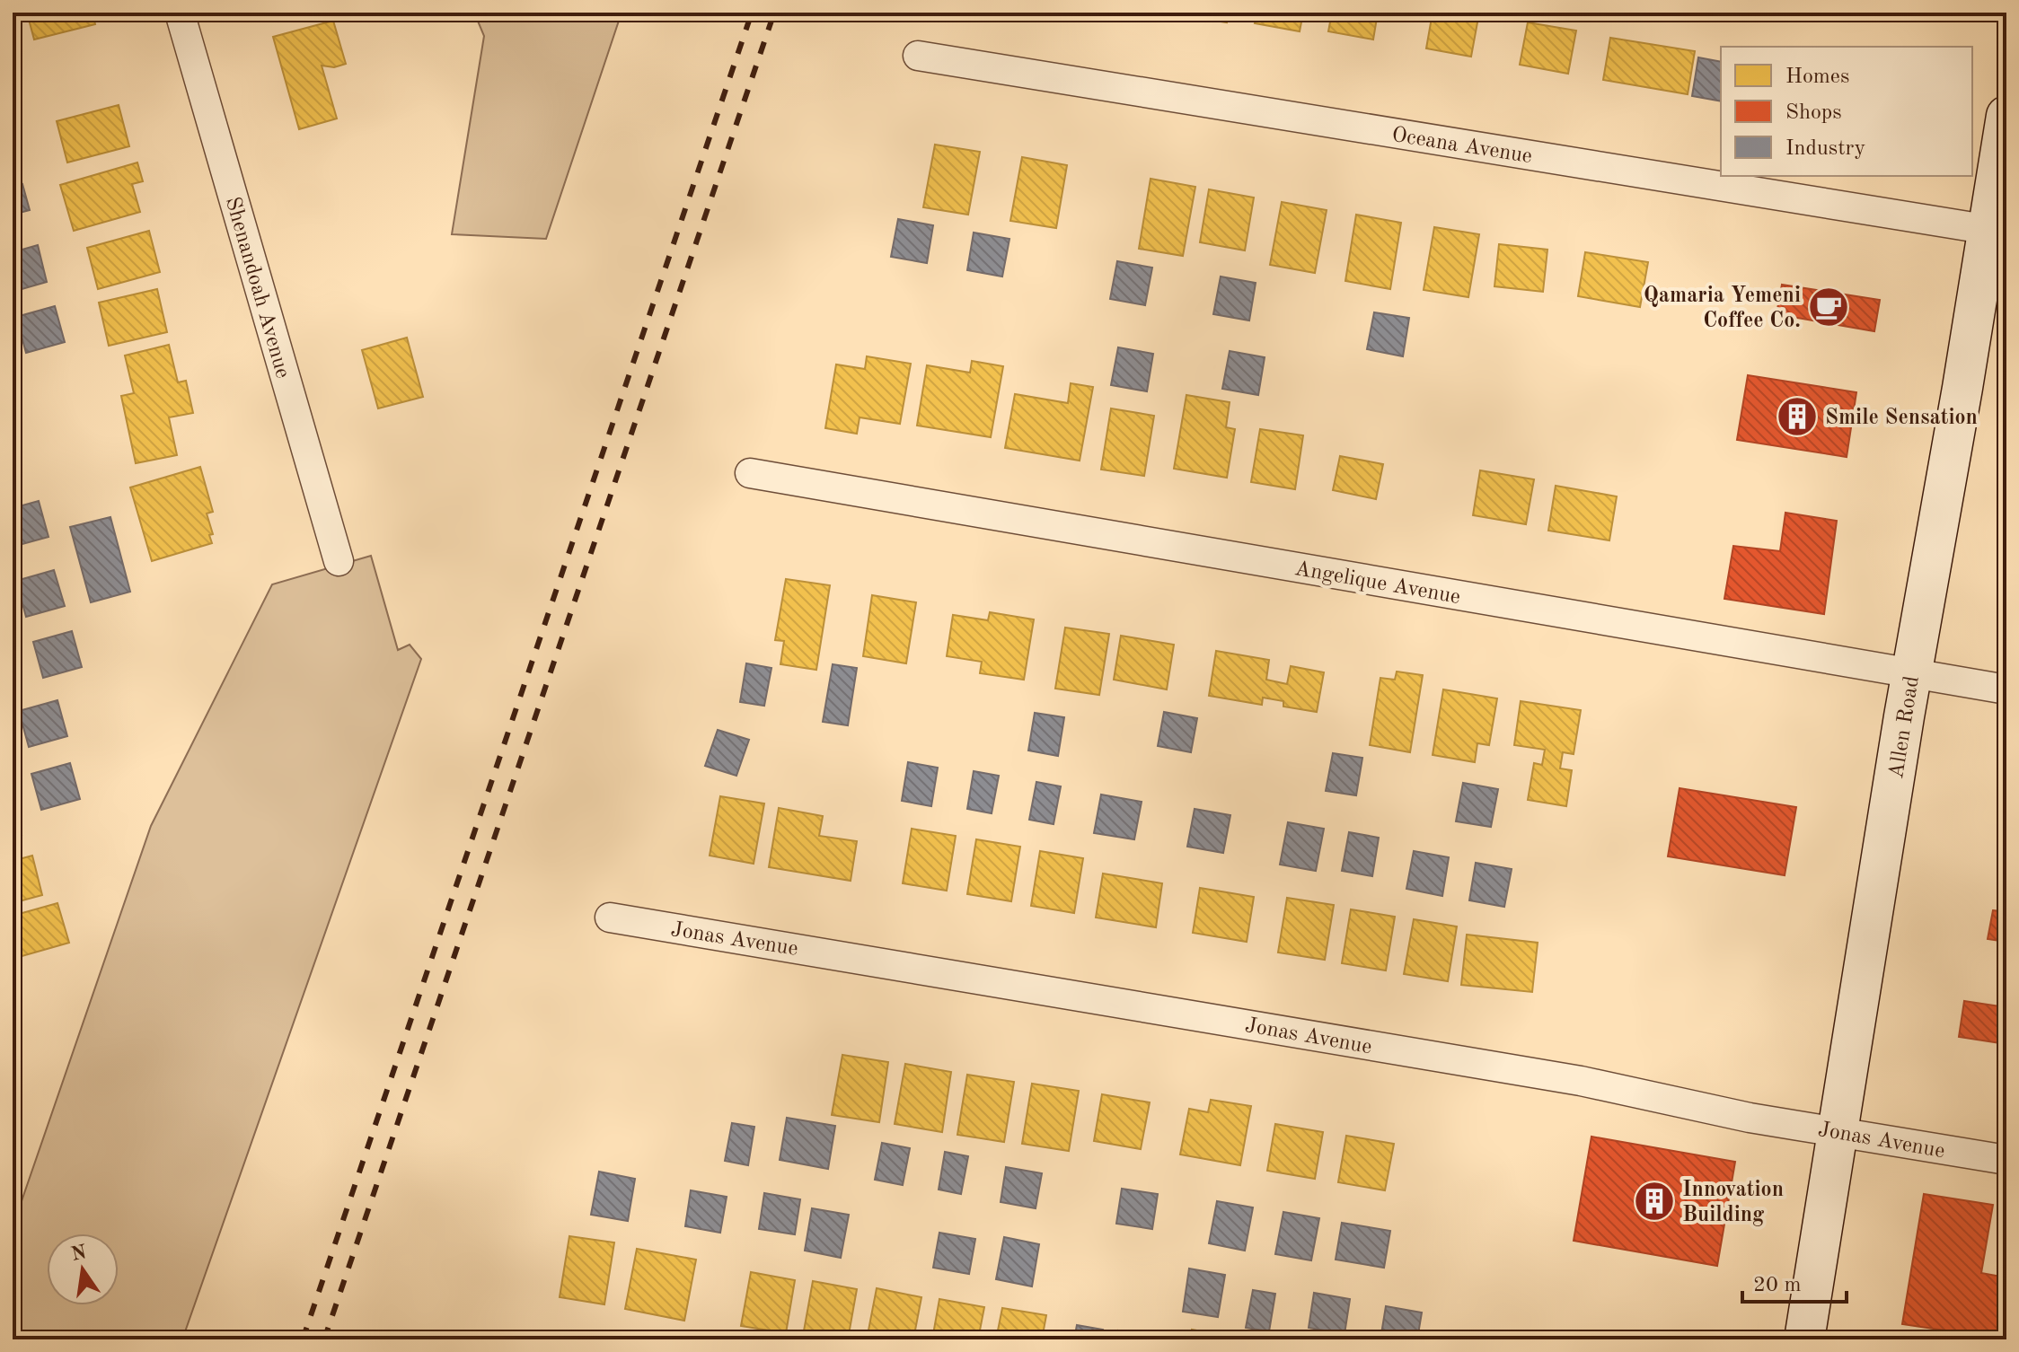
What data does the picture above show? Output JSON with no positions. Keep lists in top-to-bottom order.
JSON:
{
  "streets": {
    "main road": ["Allen Road"],
    "street": [
      "Oceana Avenue",
      "Shenandoah Avenue",
      "Angelique Avenue",
      "Jonas Avenue"
    ]
  },
  "crossings": [
    ["Oceana Avenue", "Allen Road"],
    ["Angelique Avenue", "Allen Road"],
    ["Allen Road", "Jonas Avenue"]
  ],
  "places": {
    "cafe": ["Qamaria Yemeni Coffee Co."],
    "building": ["Smile Sensation", "Innovation Building"]
  },
  "legend": ["Homes", "Shops", "Industry"],
  "scale_bar": "20 m",
  "north": "top"
}
